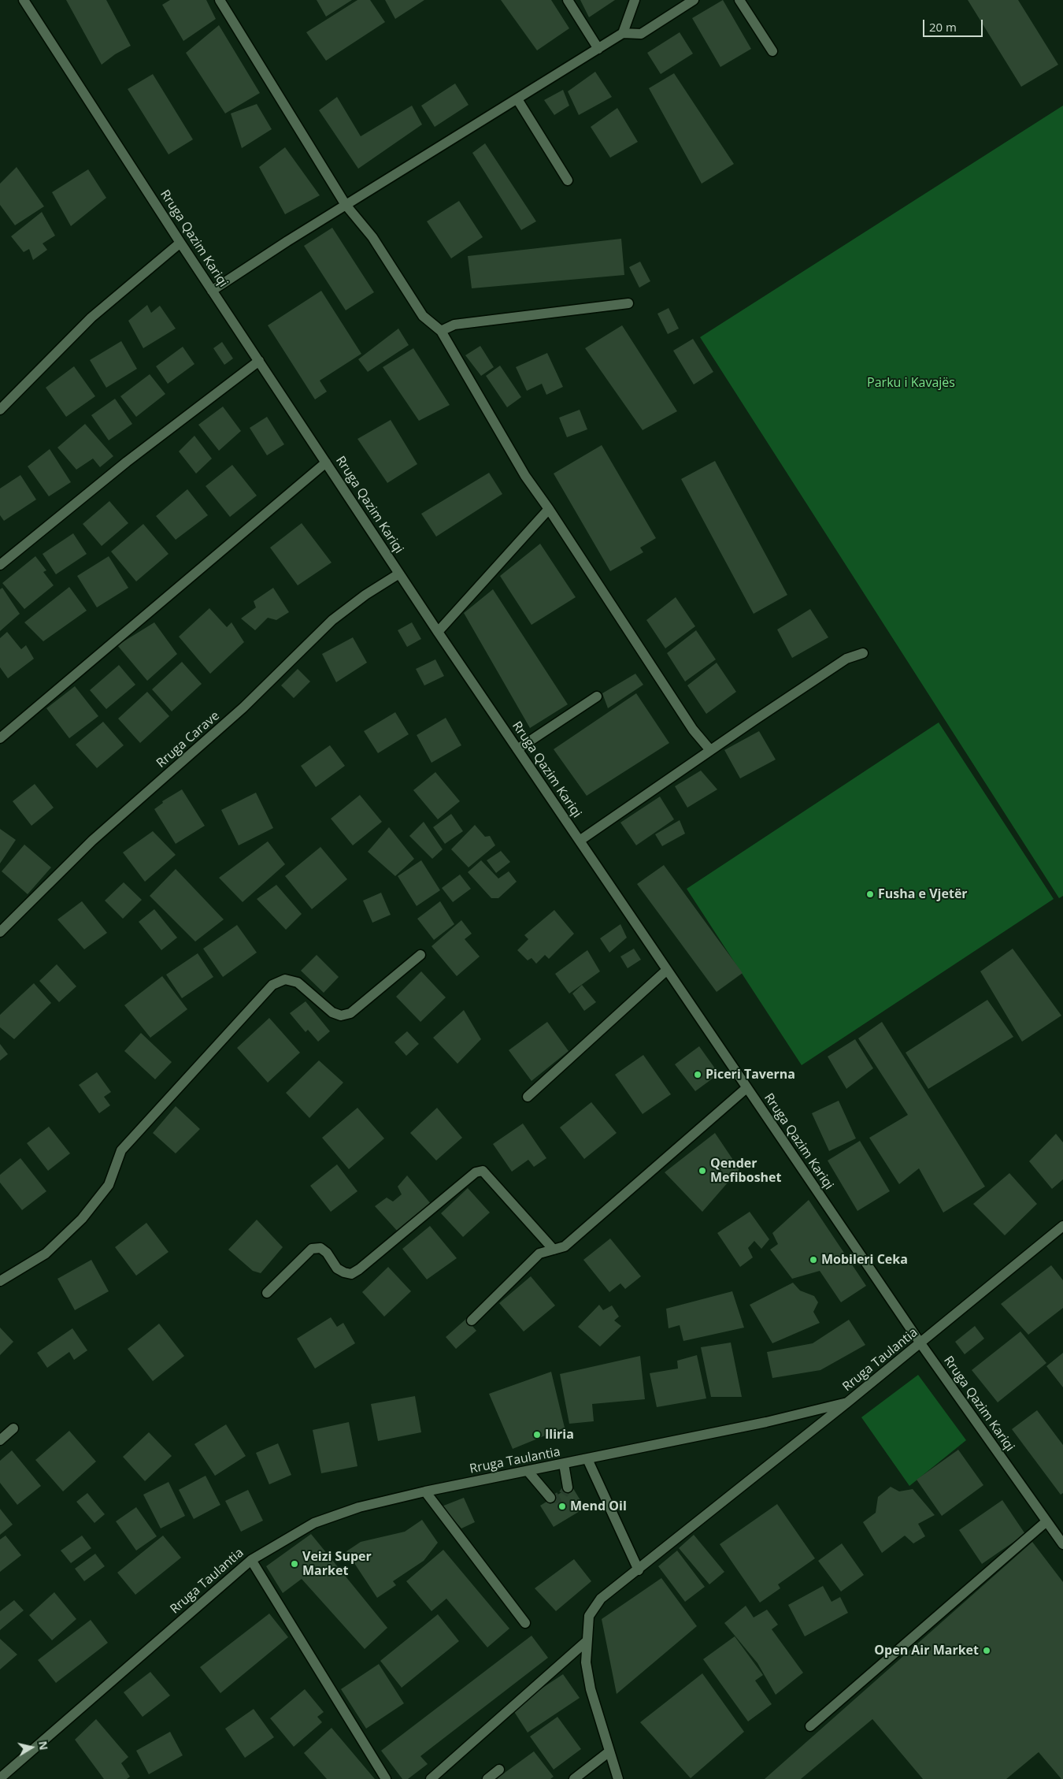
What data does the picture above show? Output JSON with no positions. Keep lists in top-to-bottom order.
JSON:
{
  "streets": {
    "street": ["Rruga Qazim Kariqi", "Rruga Carave", "Rruga Taulantia"]
  },
  "crossings": [
    ["Rruga Qazim Kariqi", "Rruga Carave"],
    ["Rruga Qazim Kariqi", "Rruga Taulantia"]
  ],
  "parks": ["Parku i Kavajës"],
  "places": [
    "Fusha e Vjetër",
    "Piceri Taverna",
    "Qender Mefiboshet",
    "Mobileri Ceka",
    "Iliria",
    "Mend Oil",
    "Veizi Super Market",
    "Open Air Market"
  ],
  "scale_bar": "20 m",
  "north": "right"
}
